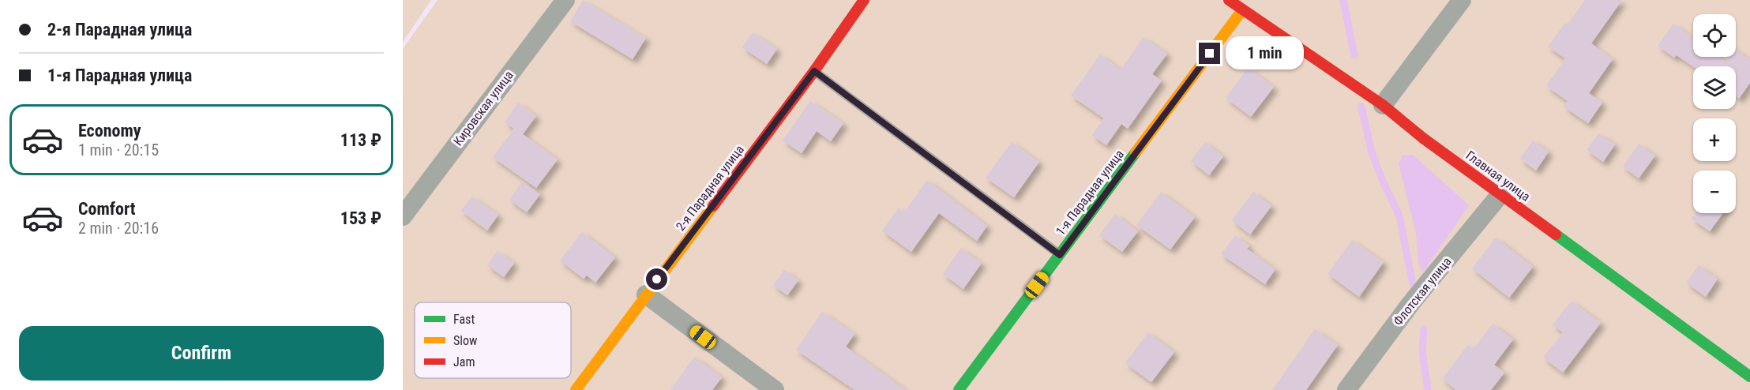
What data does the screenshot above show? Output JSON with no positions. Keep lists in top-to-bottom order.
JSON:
{
  "streets": {
    "street": [
      "Кировская улица",
      "Главная улица",
      "2-я Парадная улица",
      "1-я Парадная улица",
      "Флотская улица"
    ]
  },
  "crossings": [
    ["Главная улица", "1-я Парадная улица"],
    ["Главная улица", "Флотская улица"]
  ],
  "legend": ["Fast", "Slow", "Jam"],
  "page": {
    "banner": ["2-я Парадная улица", "1-я Парадная улица"],
    "map_buttons": ["+", "−"],
    "bubble": "1 min",
    "list": [
      {
        "name": "Economy",
        "note": "1 min · 20:15",
        "value": "113 ₽"
      },
      {
        "name": "Comfort",
        "note": "2 min · 20:16",
        "value": "153 ₽"
      }
    ],
    "buttons": "Confirm"
  }
}
